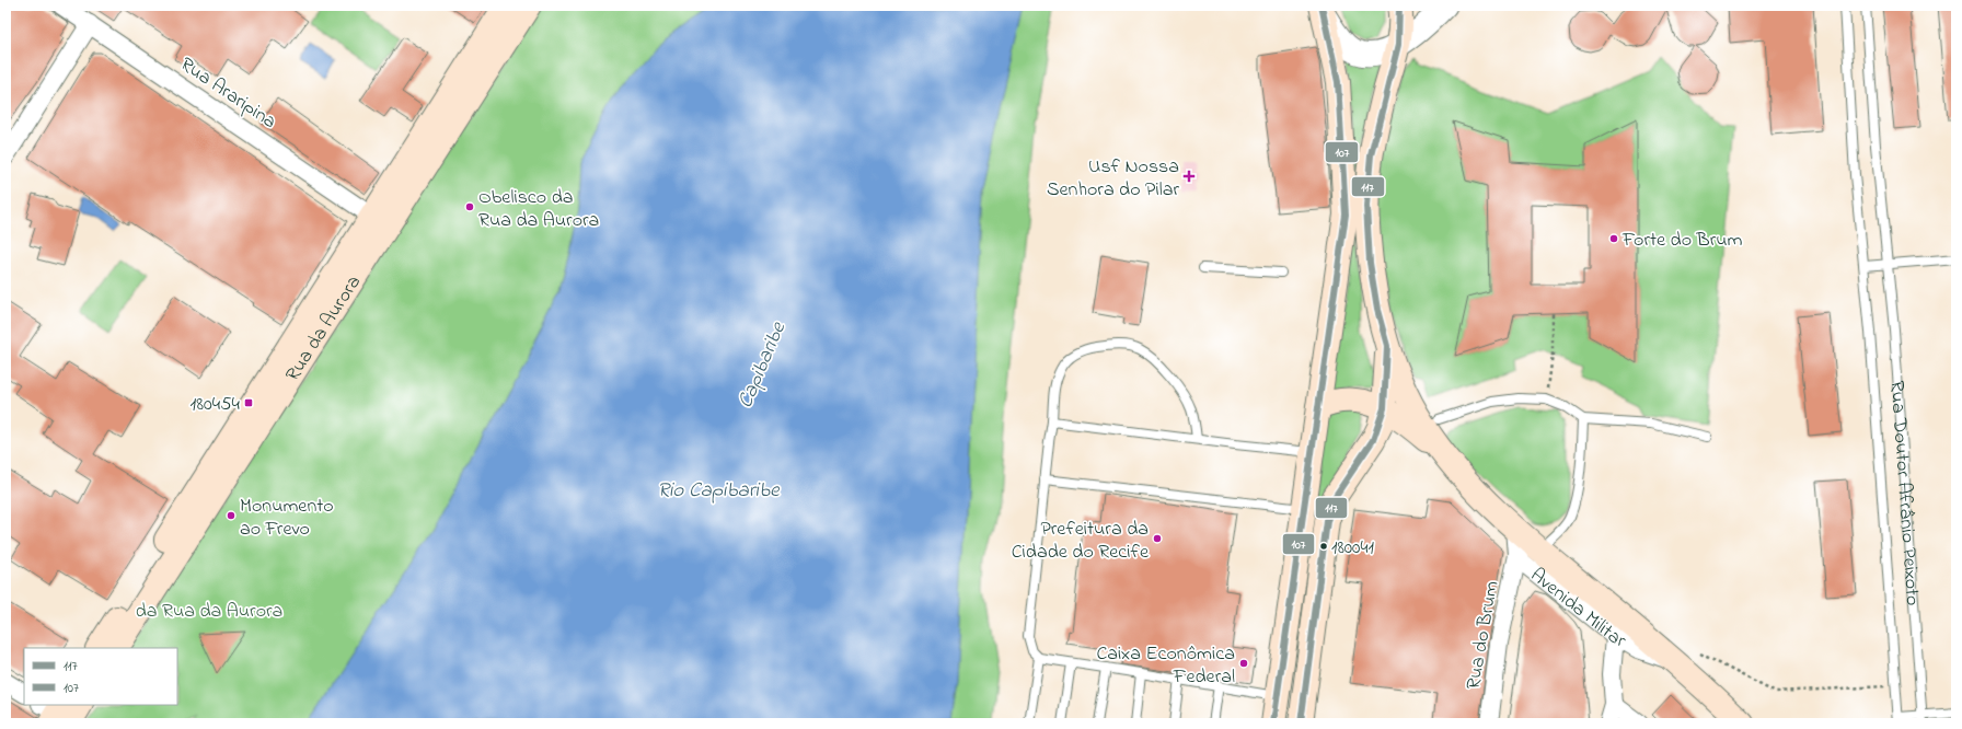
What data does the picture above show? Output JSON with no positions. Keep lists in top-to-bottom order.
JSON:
{
  "streets": {
    "main road": ["Rua da Aurora", "Avenida Militar"],
    "street": ["Rua Araripina", "Rua do Brum"],
    "lane": ["Rua Doutor Afrânio Peixoto"]
  },
  "crossings": [
    ["Rua Araripina", "Rua da Aurora"],
    ["Avenida Militar", "Rua do Brum"]
  ],
  "water": ["Capibaribe", "Rio Capibaribe"],
  "parks": ["da Rua da Aurora"],
  "places": {
    "health": ["Usf Nossa Senhora do Pilar"],
    "other": [
      "Obelisco da Rua da Aurora",
      "Forte do Brum",
      "Monumento ao Frevo",
      "Prefeitura da Cidade do Recife",
      "180041",
      "Caixa Econômica Federal"
    ],
    "transit": ["180454"]
  },
  "lines": ["transit line 117", "transit line 107"],
  "legend": ["117", "107"]
}
